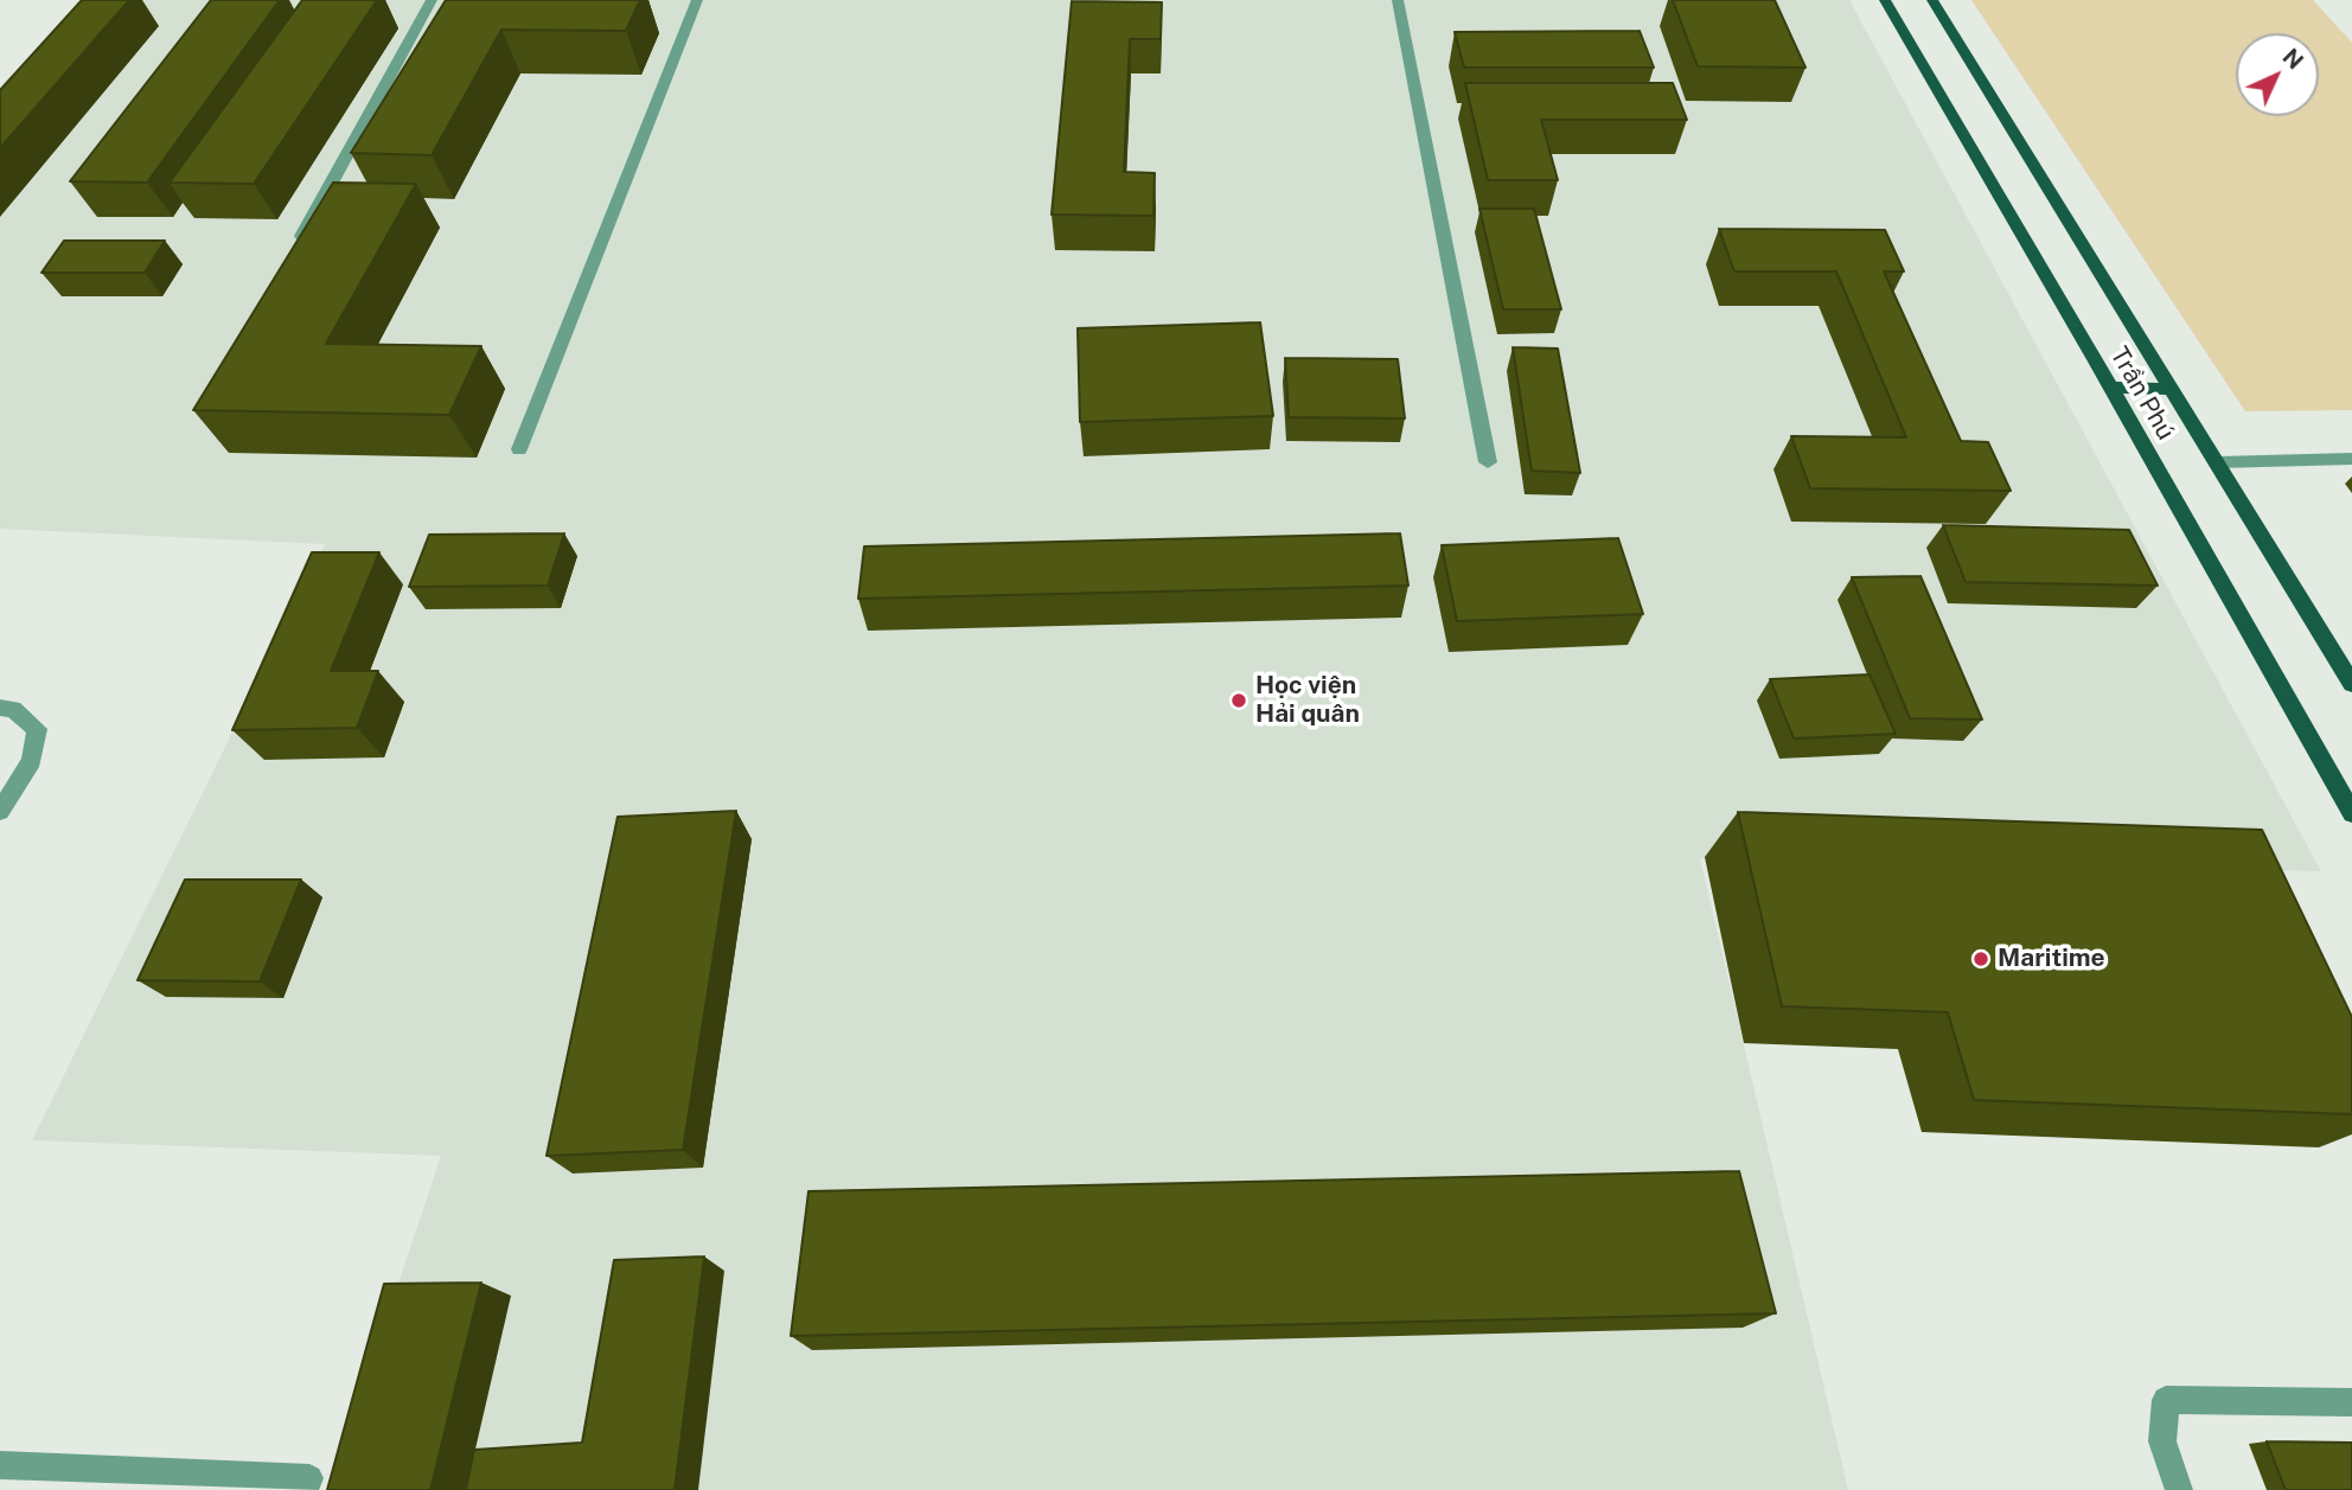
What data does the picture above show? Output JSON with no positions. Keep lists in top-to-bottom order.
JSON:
{
  "streets": {
    "main road": ["Trần Phú"]
  },
  "places": ["Học viện Hải quân", "Maritime"],
  "north": "top right"
}
